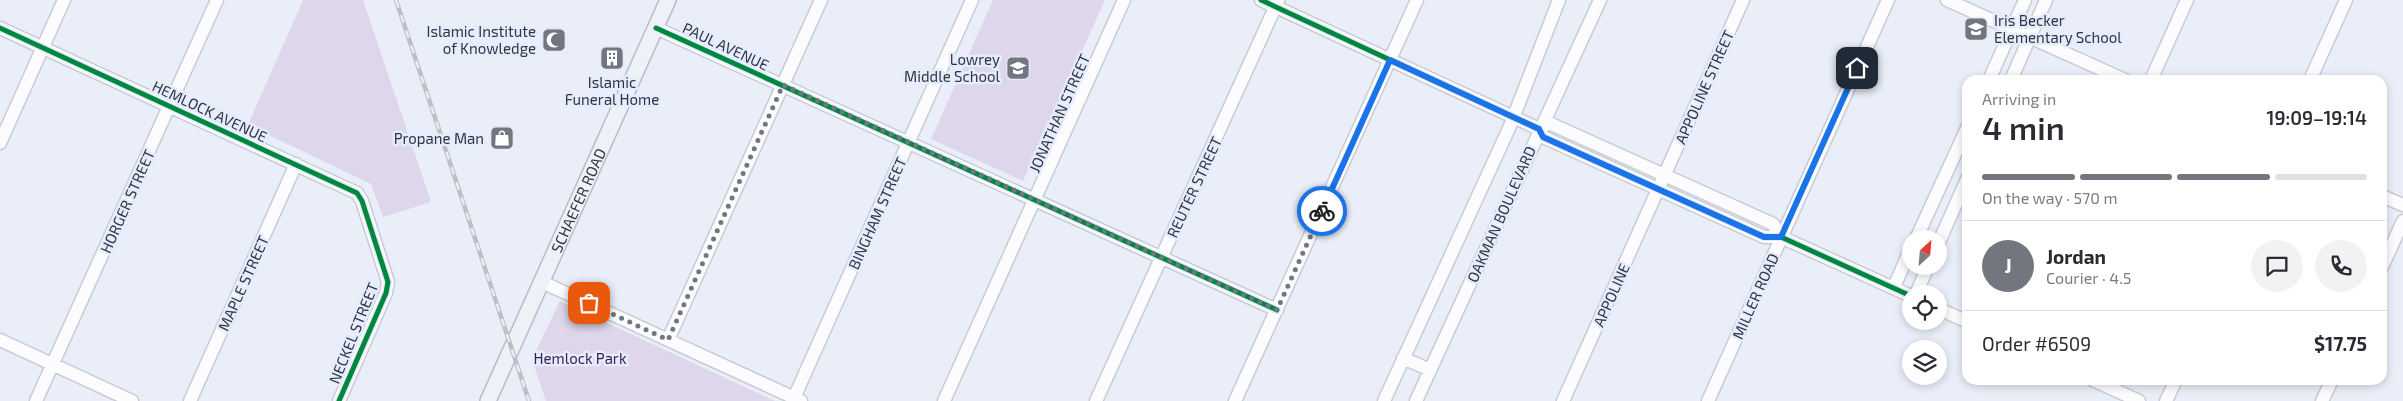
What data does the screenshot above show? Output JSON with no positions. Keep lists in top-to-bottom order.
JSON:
{
  "streets": {
    "main road": ["SCHAEFER ROAD"],
    "street": [
      "PAUL AVENUE",
      "APPOLINE STREET",
      "HEMLOCK AVENUE",
      "JONATHAN STREET",
      "REUTER STREET",
      "HORGER STREET",
      "BINGHAM STREET",
      "OAKMAN BOULEVARD",
      "MAPLE STREET",
      "APPOLINE",
      "MILLER ROAD",
      "NECKEL STREET"
    ]
  },
  "crossings": [
    ["PAUL AVENUE", "JONATHAN STREET"],
    ["PAUL AVENUE", "REUTER STREET"],
    ["PAUL AVENUE", "SCHAEFER ROAD"],
    ["PAUL AVENUE", "BINGHAM STREET"],
    ["APPOLINE STREET", "APPOLINE"],
    ["HEMLOCK AVENUE", "HORGER STREET"],
    ["HEMLOCK AVENUE", "MAPLE STREET"],
    ["HEMLOCK AVENUE", "NECKEL STREET"]
  ],
  "parks": ["Hemlock Park"],
  "places": {
    "school or university": ["Iris Becker Elementary School", "Lowrey Middle School"],
    "mosque": ["Islamic Institute of Knowledge"],
    "building": ["Islamic Funeral Home"],
    "shop": ["Propane Man"]
  },
  "north": "top right",
  "page": {
    "heading": ["4 min", "Arriving in", "19:09–19:14"],
    "panel": [
      "Jordan",
      "Courier · 4.5",
      "Order #6509",
      "$17.75"
    ],
    "bar": "On the way · 570 m",
    "round": "J"
  }
}
